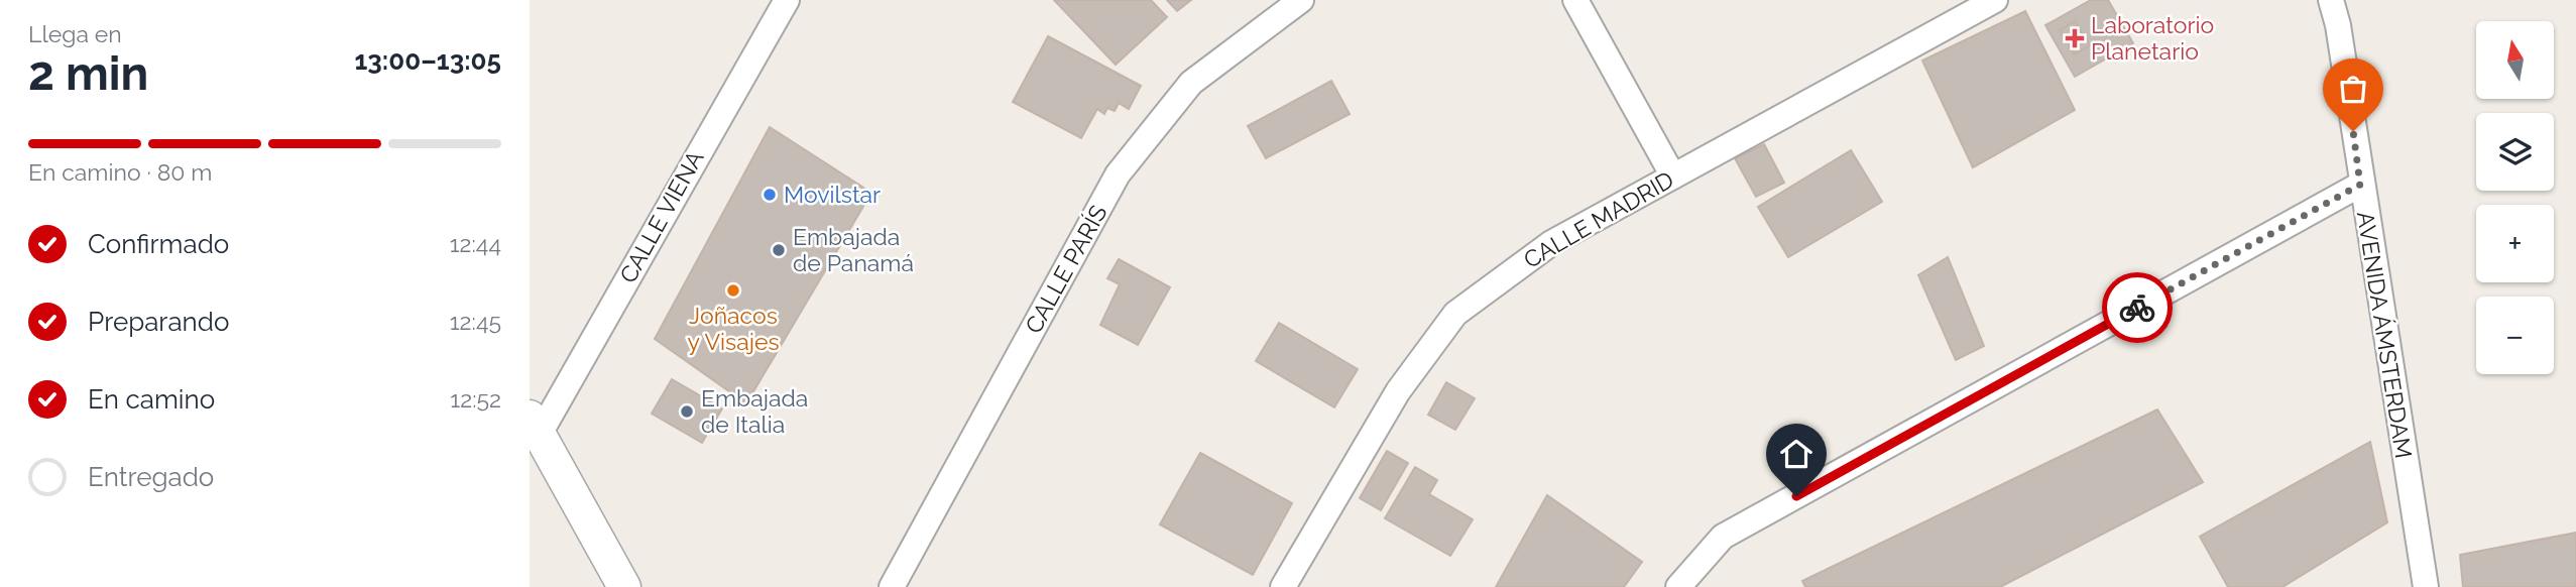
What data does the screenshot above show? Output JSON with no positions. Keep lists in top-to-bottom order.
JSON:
{
  "streets": {
    "street": [
      "CALLE VIENA",
      "CALLE MADRID",
      "CALLE PARÍS",
      "AVENIDA ÁMSTERDAM"
    ]
  },
  "places": {
    "health": ["Laboratorio Planetario"],
    "other": [
      "Movilstar",
      "Embajada de Panamá",
      "Joñacos y Visajes",
      "Embajada de Italia"
    ]
  },
  "north": "top",
  "page": {
    "heading": ["2 min", "Llega en", "13:00–13:05"],
    "map_buttons": ["+", "−"],
    "bar": "En camino · 80 m",
    "list": [
      ["Confirmado", "12:44"],
      ["Preparando", "12:45"],
      ["En camino", "12:52"],
      "Entregado"
    ]
  }
}
